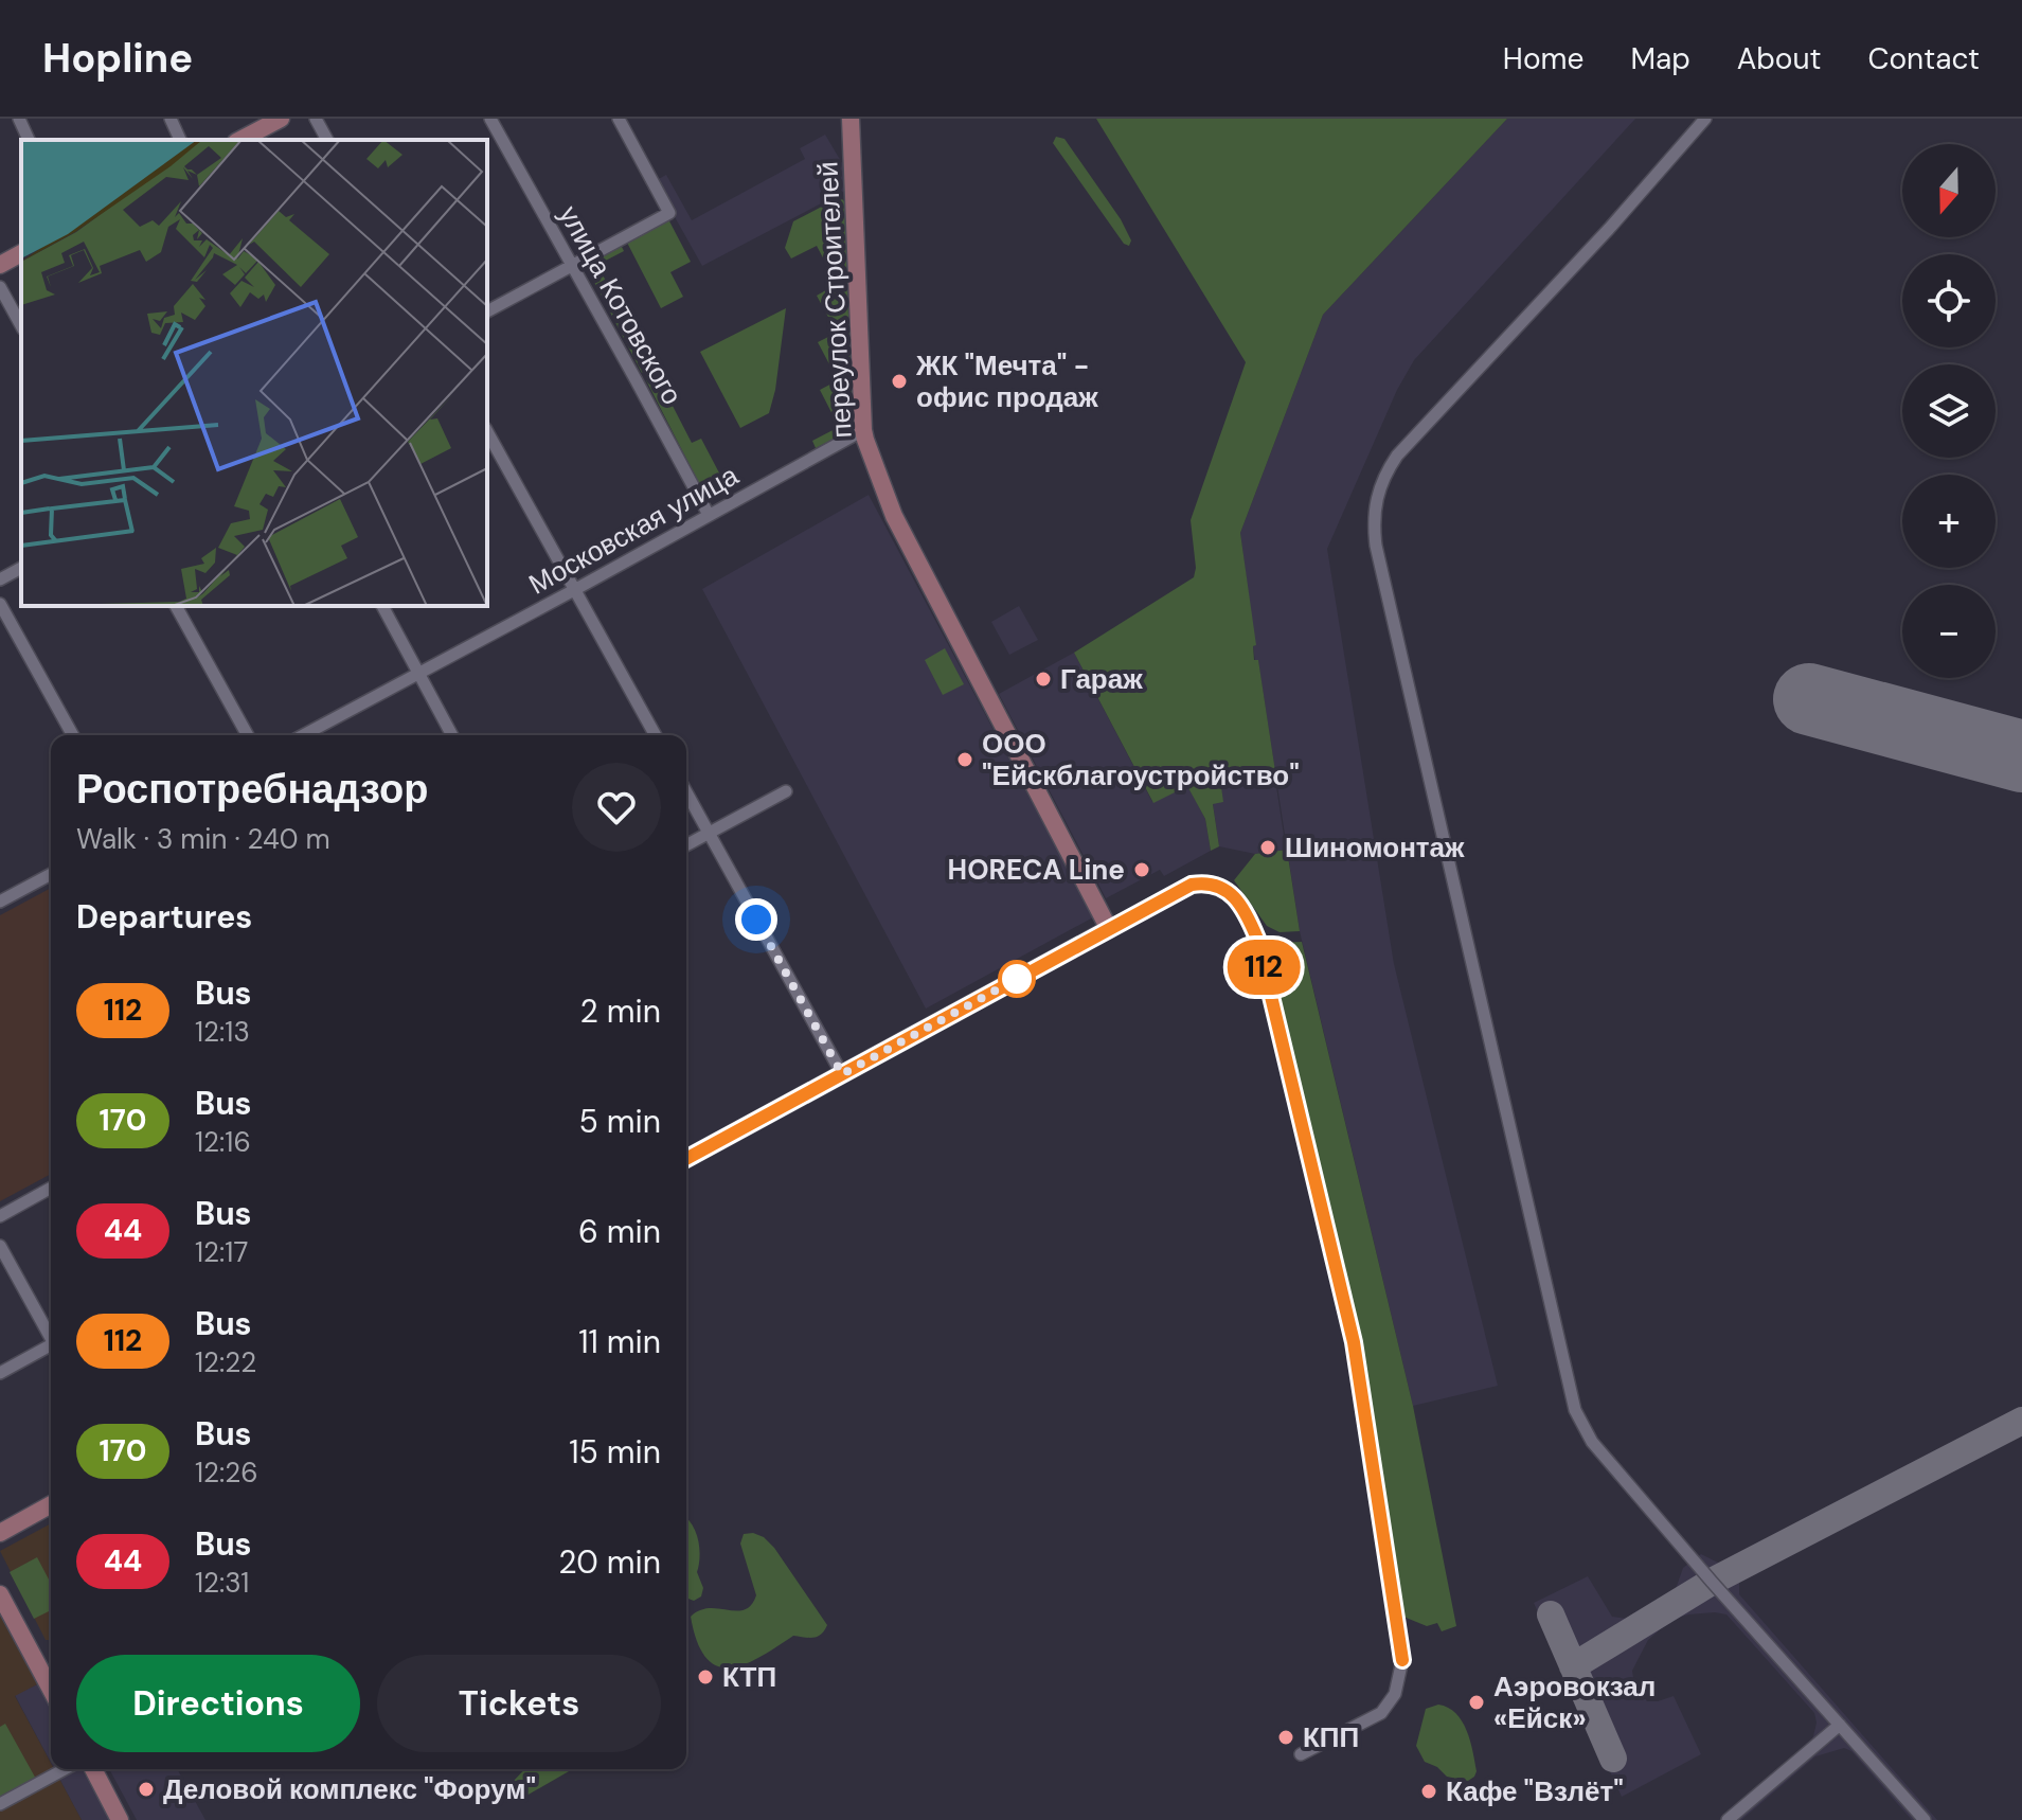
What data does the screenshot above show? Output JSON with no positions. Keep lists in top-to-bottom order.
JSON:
{
  "streets": {
    "street": ["переулок Строителей", "улица Котовского", "Московская улица"]
  },
  "crossings": [
    ["переулок Строителей", "Московская улица"],
    ["улица Котовского", "Московская улица"]
  ],
  "places": [
    "ЖК \"Мечта\" - офис продаж",
    "Гараж",
    "ООО \"Ейскблагоустройство\"",
    "Шиномонтаж",
    "HORECA Line",
    "КТП",
    "Аэровокзал «Ейск»",
    "КПП",
    "Деловой комплекс \"Форум\"",
    "Кафе \"Взлёт\""
  ],
  "lines": ["bus line 112"],
  "north": "bottom",
  "page": {
    "header": "Hopline",
    "nav": [
      "Home",
      "Map",
      "About",
      "Contact"
    ],
    "on_map": "112",
    "map_buttons": ["+", "−"],
    "heading": [
      ["Роспотребнадзор", "Walk · 3 min · 240 m"],
      "Departures"
    ],
    "list": [
      {
        "mark": "112",
        "name": "Bus",
        "note": "12:13",
        "value": "2 min"
      },
      {
        "mark": "170",
        "name": "Bus",
        "note": "12:16",
        "value": "5 min"
      },
      {
        "mark": "44",
        "name": "Bus",
        "note": "12:17",
        "value": "6 min"
      },
      {
        "mark": "112",
        "name": "Bus",
        "note": "12:22",
        "value": "11 min"
      },
      {
        "mark": "170",
        "name": "Bus",
        "note": "12:26",
        "value": "15 min"
      },
      {
        "mark": "44",
        "name": "Bus",
        "note": "12:31",
        "value": "20 min"
      }
    ],
    "buttons": ["Directions", "Tickets"]
  }
}
